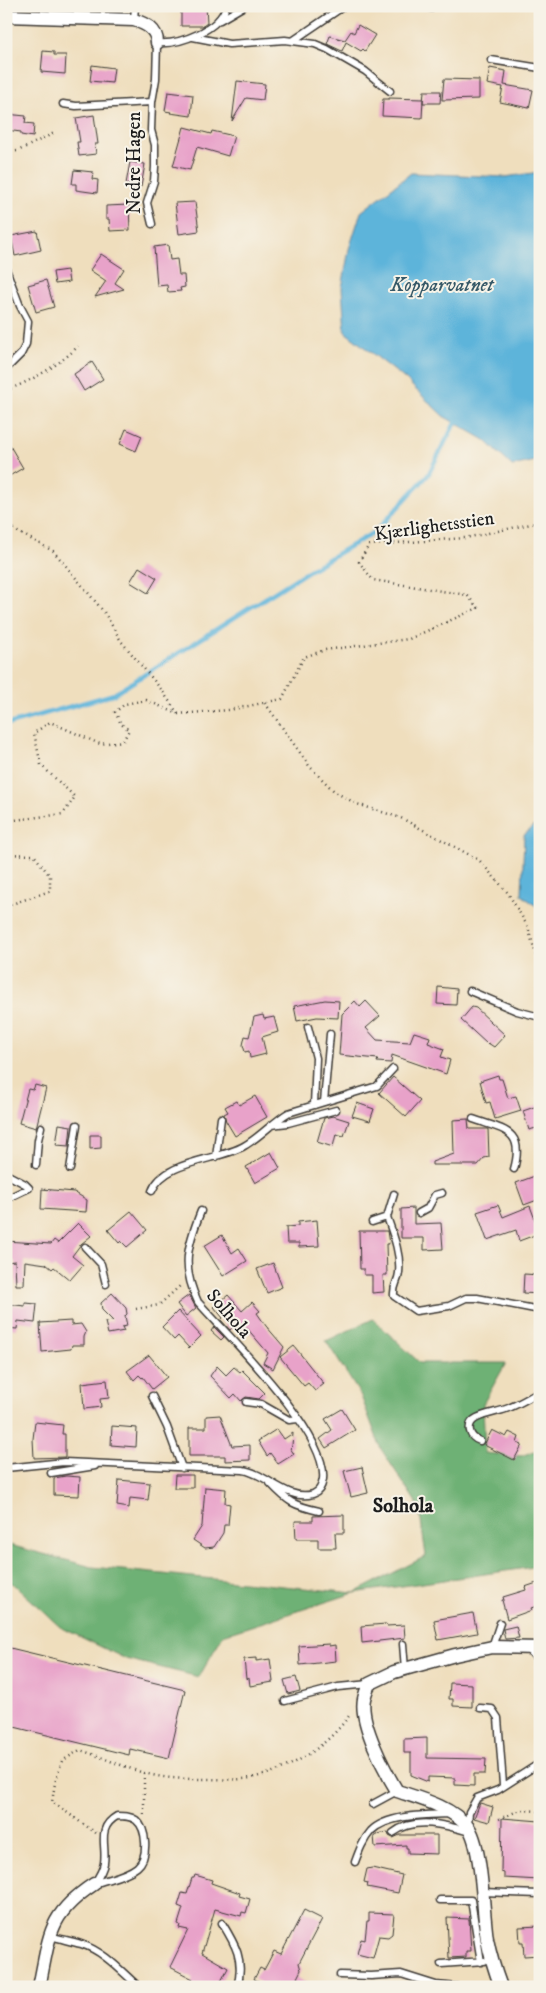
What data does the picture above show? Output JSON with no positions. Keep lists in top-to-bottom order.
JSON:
{
  "streets": {
    "lane": ["Nedre Hagen", "Solhola"],
    "path": ["Kjærlighetsstien"]
  },
  "districts": ["Solhola"],
  "water": ["Kopparvatnet"]
}
